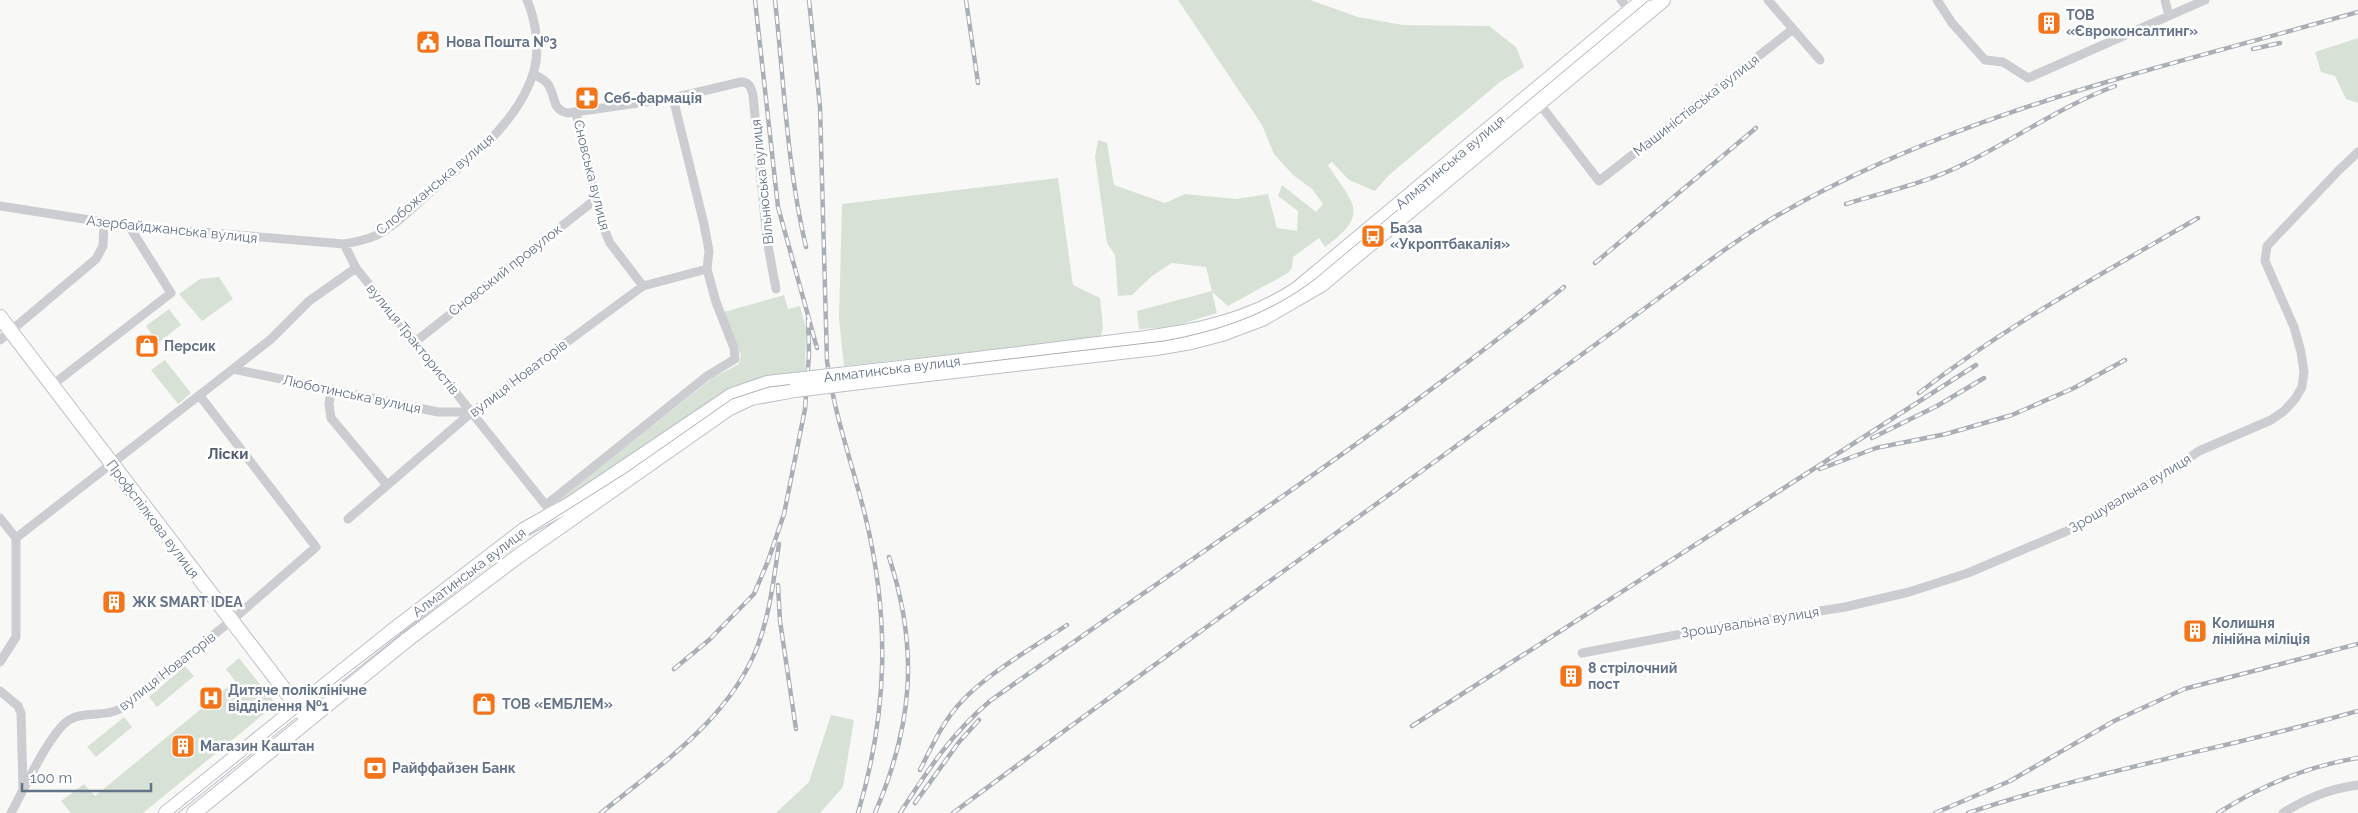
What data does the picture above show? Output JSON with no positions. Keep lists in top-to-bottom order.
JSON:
{
  "streets": {
    "street": [
      "Машиністівська вулиця",
      "Алматинська вулиця",
      "Сновська вулиця",
      "Вільнюська вулиця",
      "Слобожанська вулиця",
      "Азербайджанська вулиця",
      "Сновський провулок",
      "вулиця Трактористів",
      "вулиця Новаторів",
      "Люботинська вулиця",
      "Зрошувальна вулиця",
      "Профспілкова вулиця"
    ]
  },
  "crossings": [
    ["Машиністівська вулиця", "Алматинська вулиця"],
    ["Алматинська вулиця", "вулиця Трактористів"],
    ["Алматинська вулиця", "вулиця Новаторів"],
    ["Алматинська вулиця", "Профспілкова вулиця"],
    ["Сновська вулиця", "Сновський провулок"],
    ["Сновська вулиця", "вулиця Новаторів"],
    ["Слобожанська вулиця", "Азербайджанська вулиця"],
    ["Слобожанська вулиця", "вулиця Трактористів"],
    ["Азербайджанська вулиця", "вулиця Трактористів"],
    ["Сновський провулок", "вулиця Трактористів"],
    ["вулиця Трактористів", "вулиця Новаторів"],
    ["вулиця Трактористів", "Люботинська вулиця"],
    ["вулиця Новаторів", "Люботинська вулиця"],
    ["вулиця Новаторів", "Профспілкова вулиця"]
  ],
  "districts": ["Ліски"],
  "places": {
    "building": [
      "ТОВ «Євроконсалтинг»",
      "ЖК SMART IDEA",
      "Колишня лінійна міліція",
      "8 стрілочний пост",
      "Магазин Каштан"
    ],
    "public building": ["Нова Пошта №3"],
    "pharmacy": ["Себ-фармація"],
    "bus stop": ["База «Укроптбакалія»"],
    "shop": ["Персик", "ТОВ «ЕМБЛЕМ»"],
    "hospital": ["Дитяче поліклінічне відділення №1"],
    "bank": ["Райффайзен Банк"]
  },
  "scale_bar": "100 m"
}
